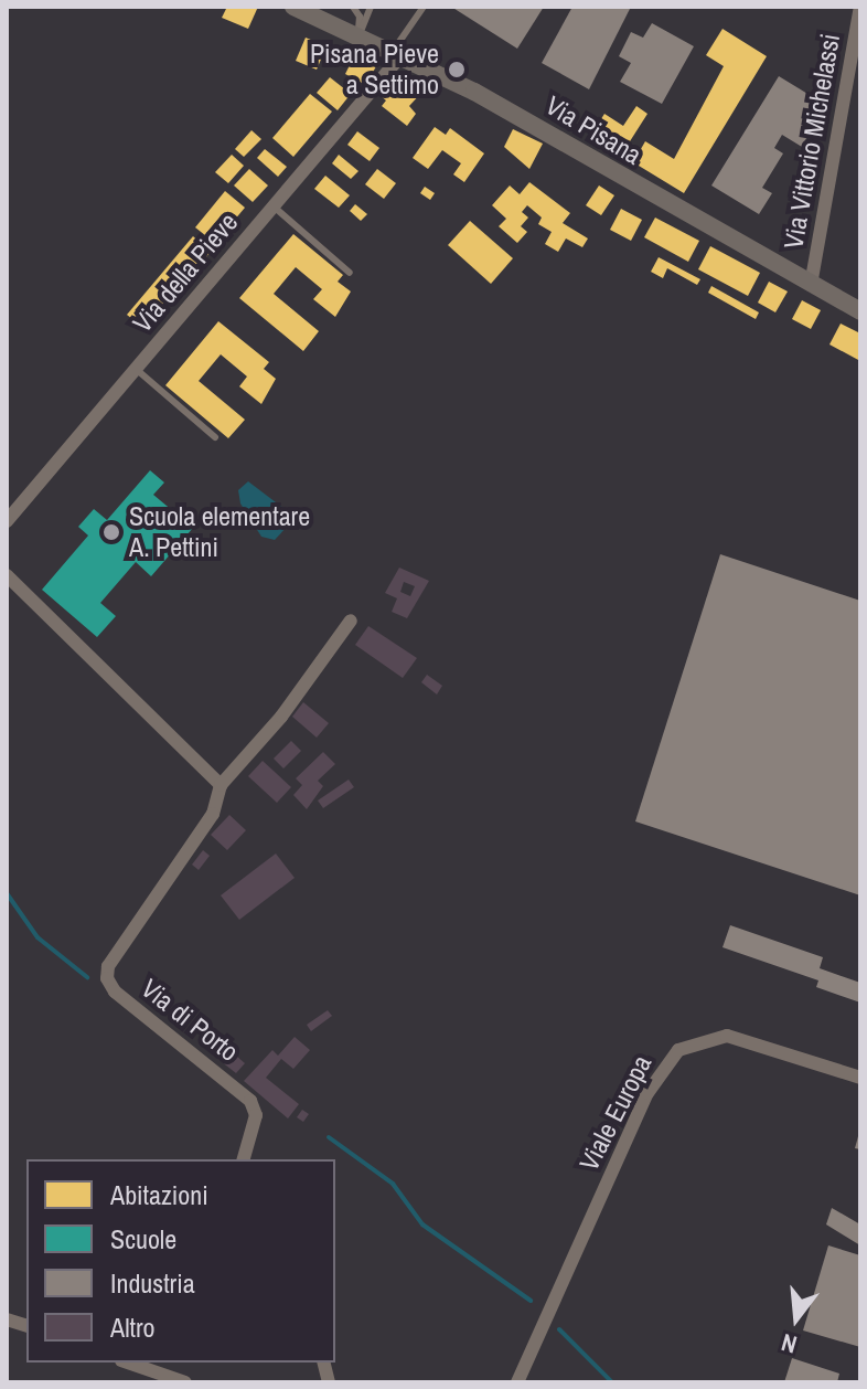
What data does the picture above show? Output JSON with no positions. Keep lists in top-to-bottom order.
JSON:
{
  "streets": {
    "main road": ["Via Pisana"],
    "street": [
      "Via Vittorio Michelassi",
      "Via della Pieve",
      "Via di Porto",
      "Viale Europa"
    ]
  },
  "crossings": [
    ["Via Pisana", "Via Vittorio Michelassi"],
    ["Via Pisana", "Via della Pieve"]
  ],
  "places": ["Pisana Pieve a Settimo", "Scuola elementare A. Pettini"],
  "legend": [
    "Abitazioni",
    "Scuole",
    "Industria",
    "Altro"
  ],
  "north": "bottom"
}
